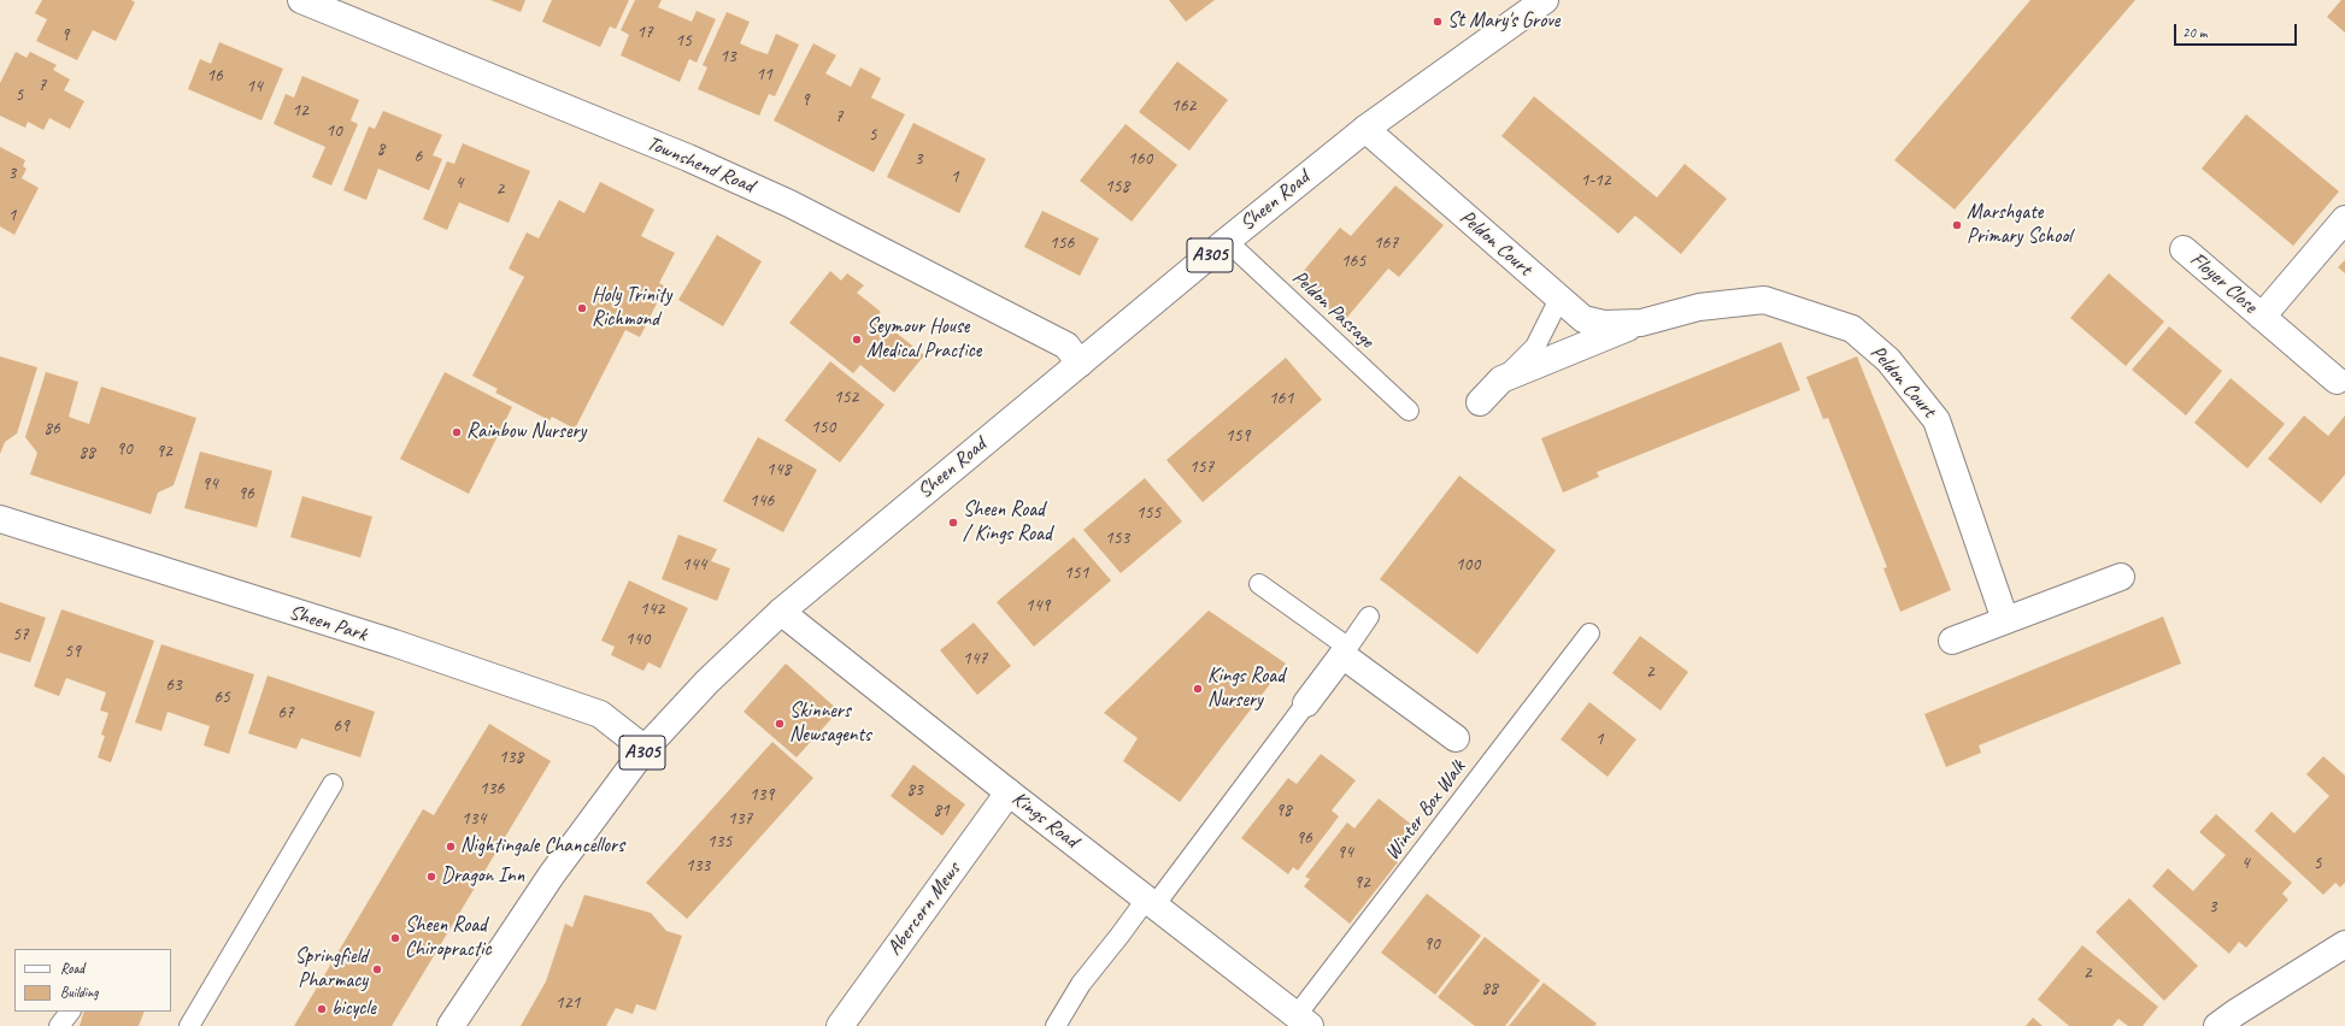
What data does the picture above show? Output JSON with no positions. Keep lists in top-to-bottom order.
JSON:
{
  "streets": {
    "street": [
      "Townshend Road",
      "Sheen Road",
      "Peldon Court",
      "A305",
      "Floyer Close",
      "Sheen Park",
      "Kings Road",
      "Abercorn Mews"
    ],
    "lane": ["Peldon Passage", "Winter Box Walk"]
  },
  "crossings": [
    ["Townshend Road", "Sheen Road"],
    ["Sheen Road", "Peldon Court"],
    ["Sheen Road", "Peldon Passage"],
    ["Sheen Road", "Sheen Park"],
    ["Sheen Road", "Kings Road"],
    ["Winter Box Walk", "Kings Road"],
    ["Kings Road", "Abercorn Mews"]
  ],
  "places": [
    "St Mary's Grove",
    "Marshgate Primary School",
    "Holy Trinity Richmond",
    "Seymour House Medical Practice",
    "Rainbow Nursery",
    "Sheen Road / Kings Road",
    "Kings Road Nursery",
    "Skinners Newsagents",
    "Nightingale Chancellors",
    "Dragon Inn",
    "Sheen Road Chiropractic",
    "Springfield Pharmacy",
    "bicycle"
  ],
  "house_numbers": [
    "17",
    "9",
    "15",
    "13",
    "11",
    "16",
    "7",
    "14",
    "5",
    "9",
    "162",
    "12",
    "7",
    "10",
    "5",
    "8",
    "6",
    "3",
    "160",
    "3",
    "1",
    "1-12",
    "4",
    "158",
    "2",
    "1",
    "156",
    "167",
    "165",
    "152",
    "161",
    "150",
    "86",
    "159",
    "90",
    "92",
    "88",
    "157",
    "148",
    "94",
    "96",
    "146",
    "155",
    "153",
    "144",
    "100",
    "151",
    "149",
    "142",
    "57",
    "140",
    "59",
    "147",
    "2",
    "63",
    "65",
    "67",
    "69",
    "1",
    "138",
    "136",
    "83",
    "139",
    "81",
    "98",
    "134",
    "137",
    "96",
    "135",
    "94",
    "4",
    "5",
    "133",
    "92",
    "3",
    "90",
    "2",
    "88",
    "121"
  ],
  "legend": ["Road", "Building"],
  "scale_bar": "20 m"
}
